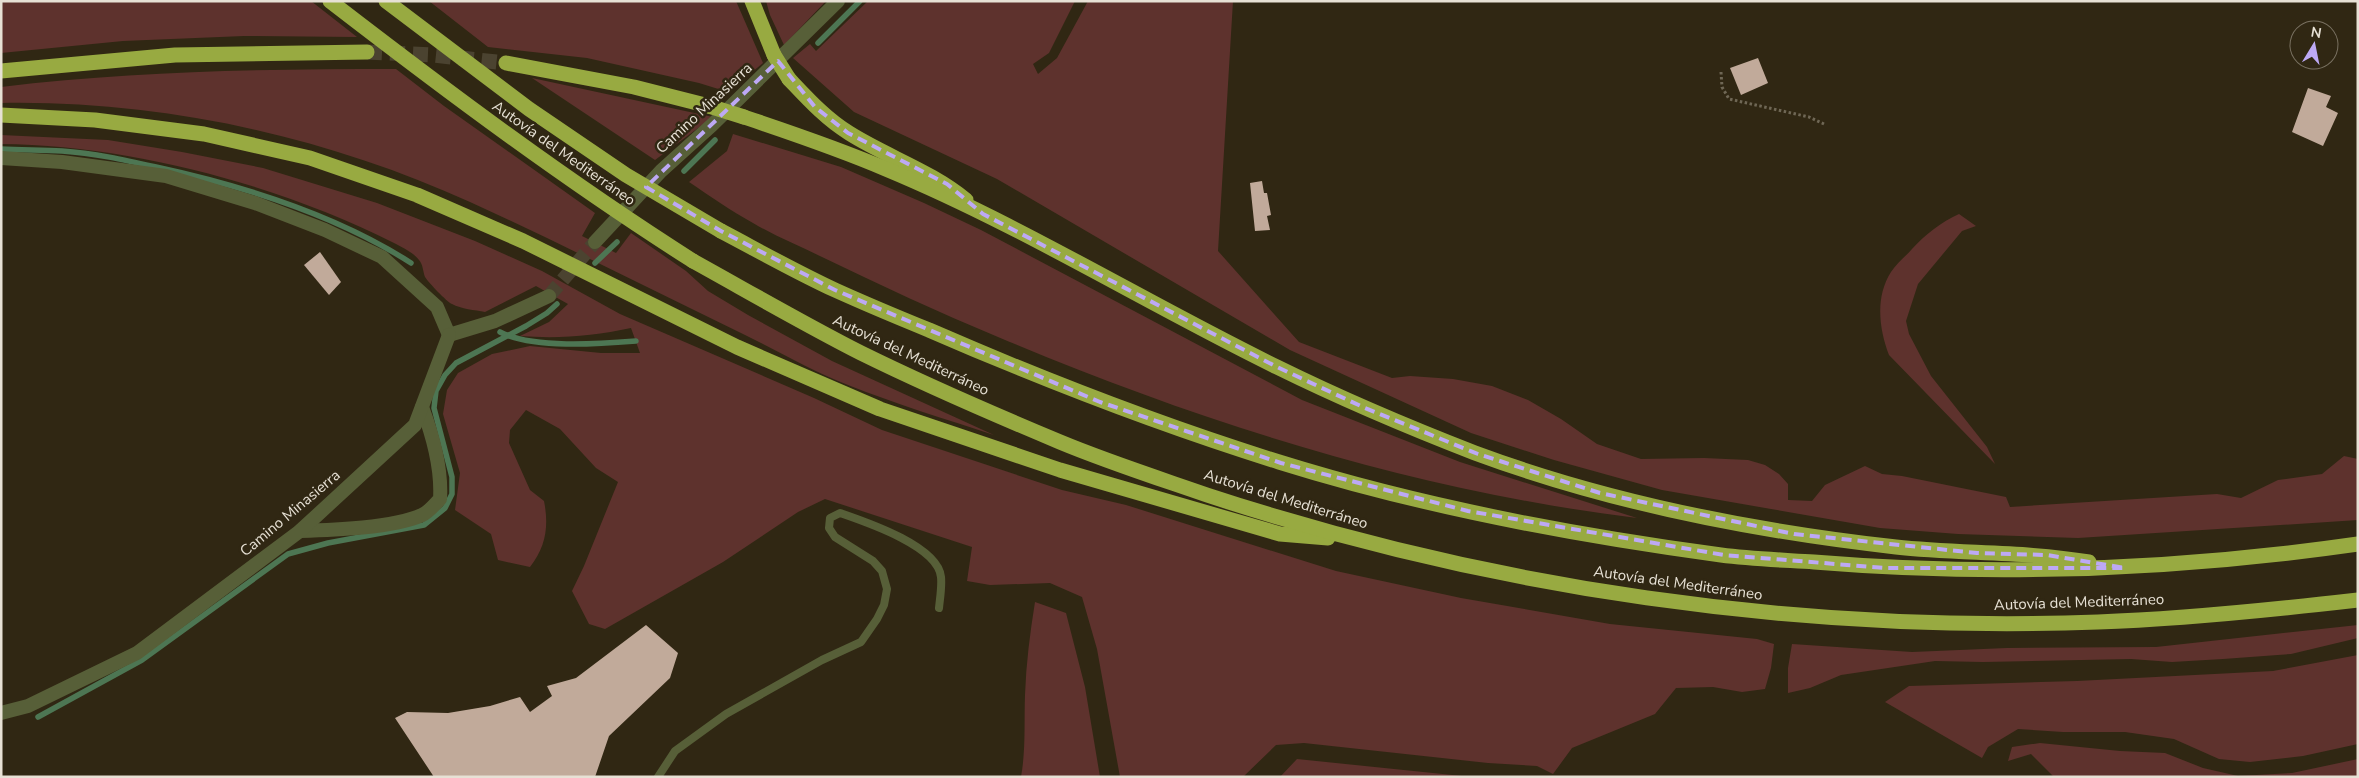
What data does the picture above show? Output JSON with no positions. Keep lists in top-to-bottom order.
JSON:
{
  "streets": {
    "highway": ["Autovía del Mediterráneo"],
    "street": ["Camino Minasierra"]
  },
  "north": "top"
}
